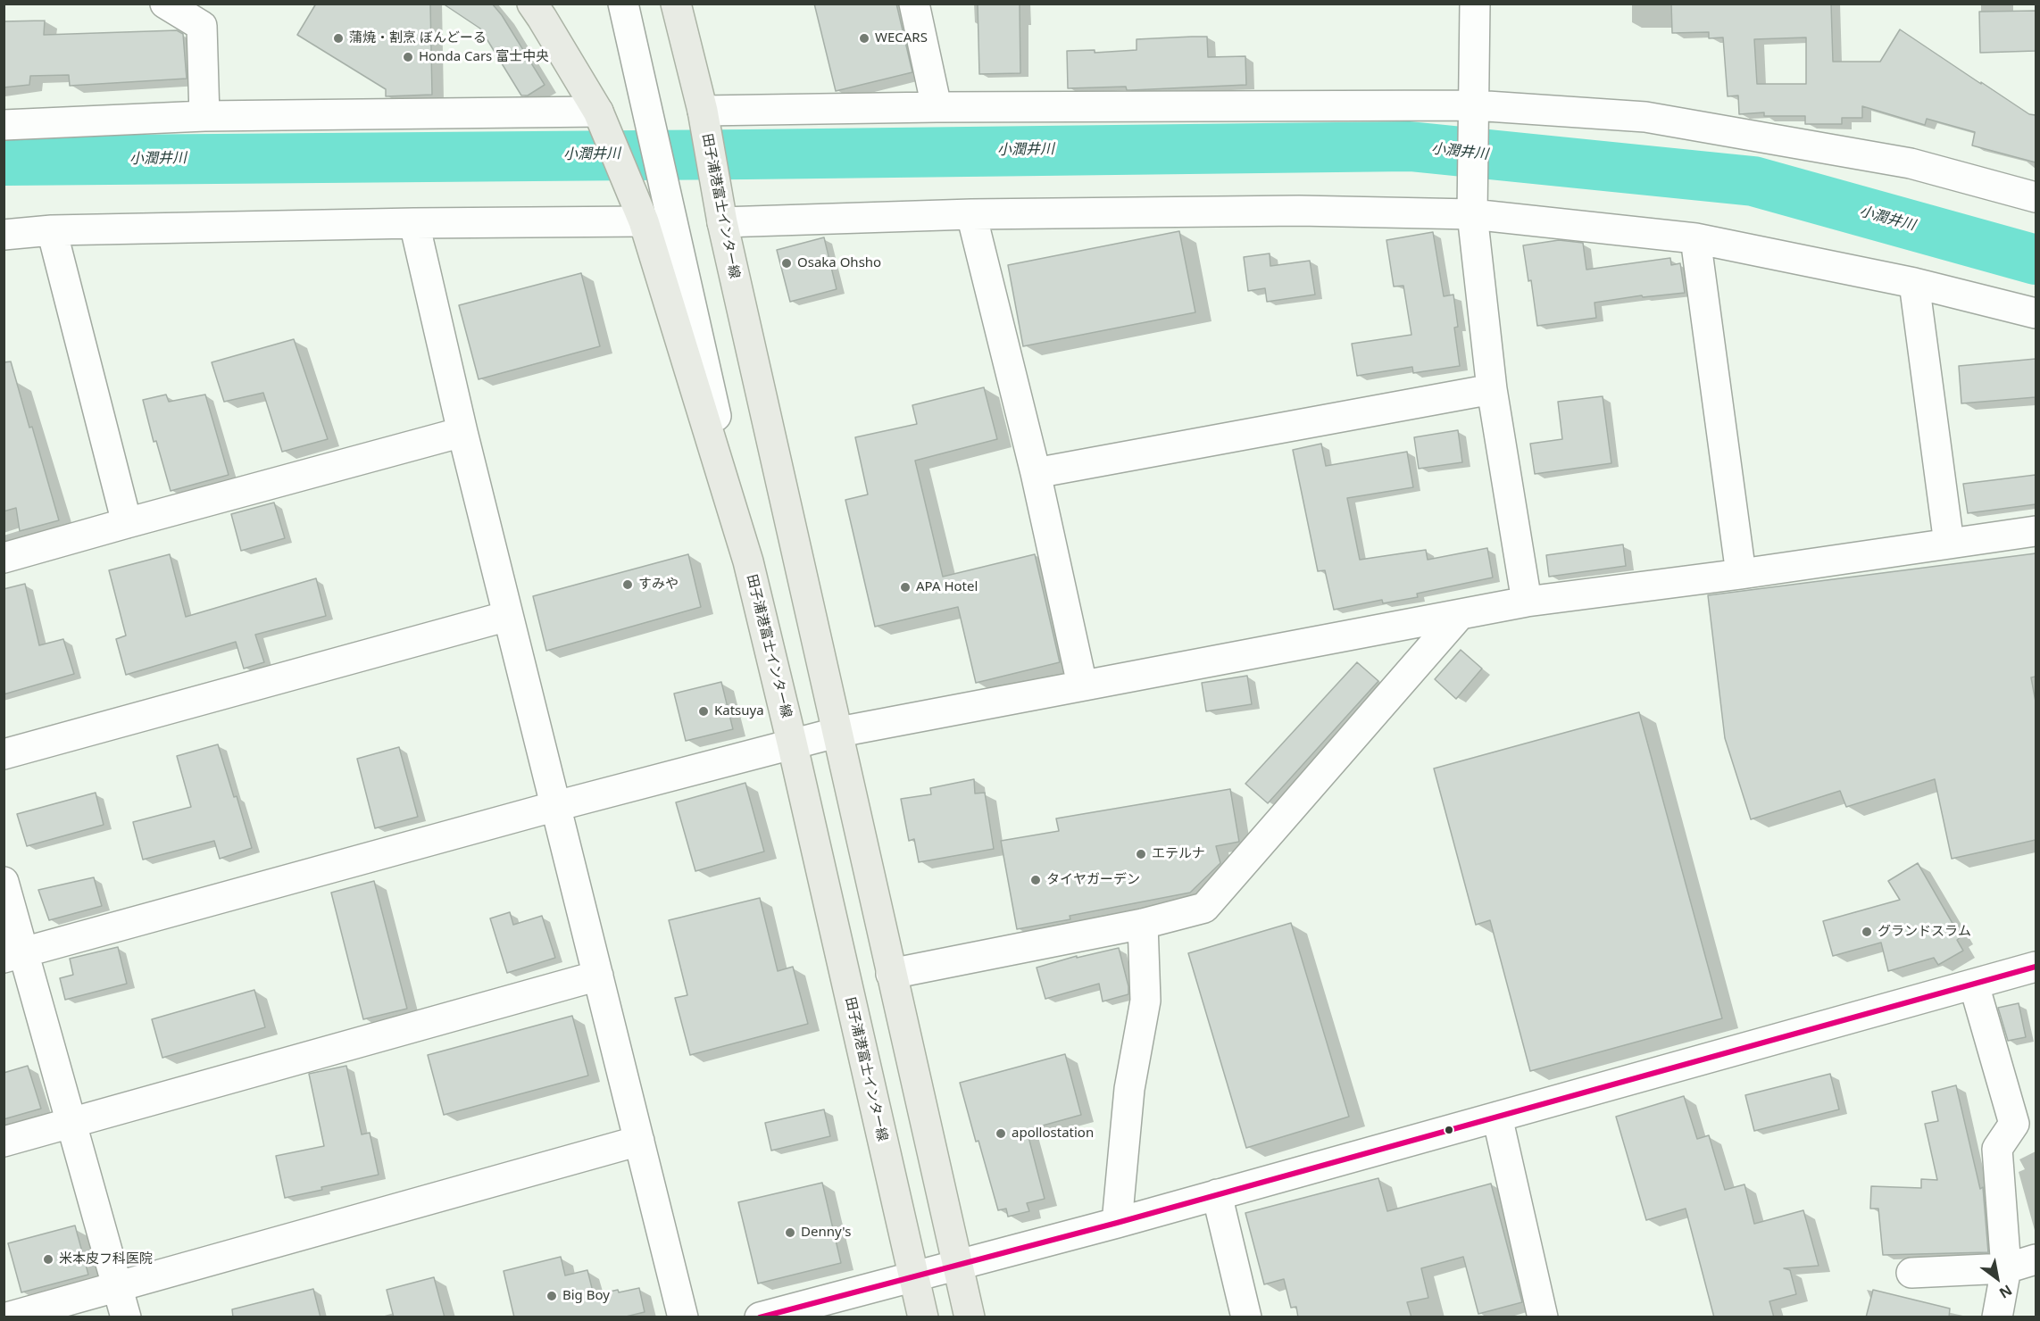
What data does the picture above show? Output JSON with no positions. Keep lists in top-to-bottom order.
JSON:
{
  "streets": {
    "main road": ["田子浦港富士インター線"]
  },
  "water": ["小潤井川"],
  "places": [
    "蒲焼・割烹 ぼんどーる",
    "WECARS",
    "Honda Cars 富士中央",
    "Osaka Ohsho",
    "すみや",
    "APA Hotel",
    "Katsuya",
    "エテルナ",
    "タイヤガーデン",
    "グランドスラム",
    "apollostation",
    "Denny's",
    "米本皮フ科医院",
    "Big Boy"
  ],
  "north": "bottom right"
}
